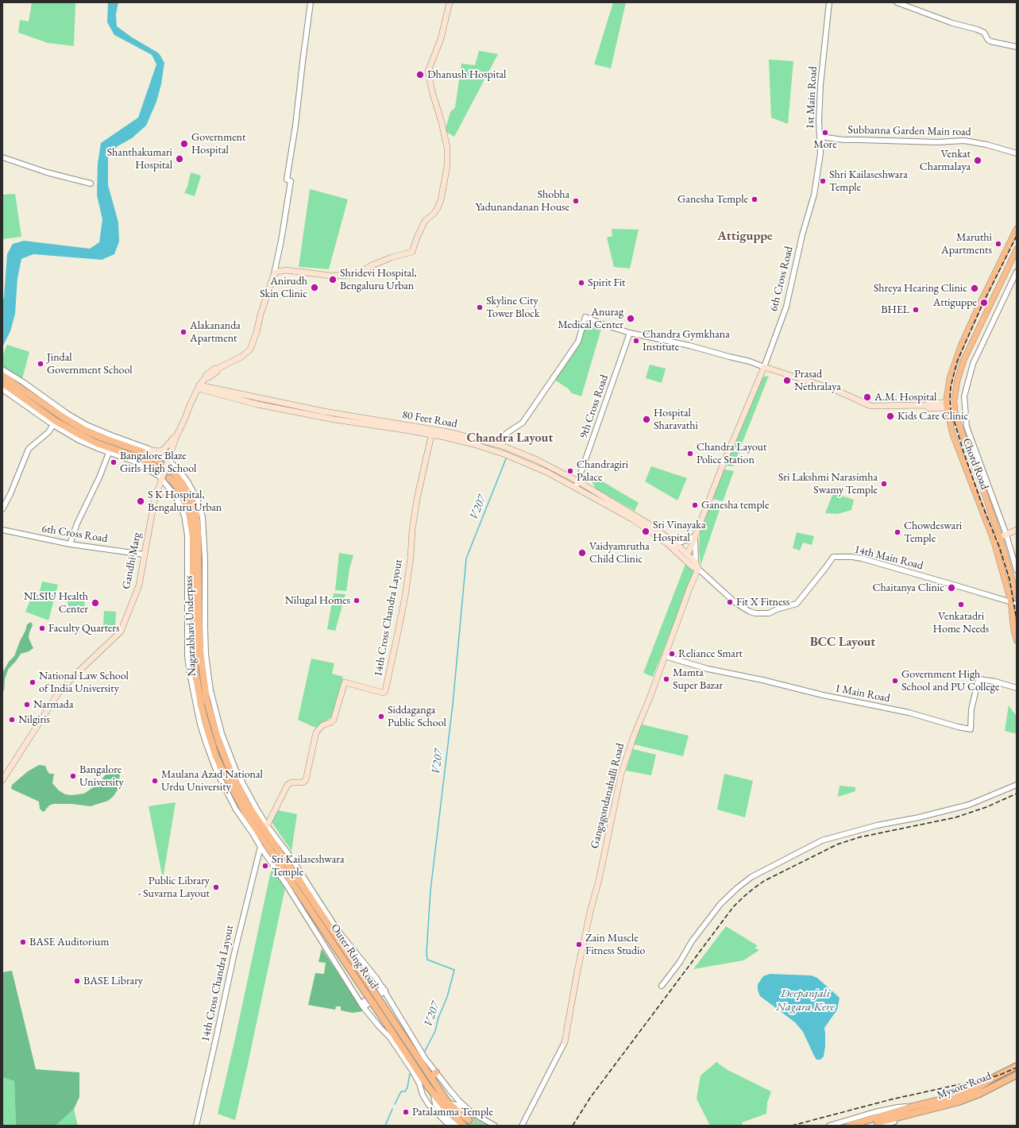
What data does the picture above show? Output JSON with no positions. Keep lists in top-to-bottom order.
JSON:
{
  "streets": {
    "highway": ["Nagarabhavi Underpass", "Outer Ring Road", "Mysore Road"],
    "main road": [
      "80 Feet Road",
      "Chord Road",
      "Gandhi Marg",
      "14th Cross Chandra Layout",
      "Gangagondanahalli Road"
    ],
    "street": [
      "1st Main Road",
      "Subbanna Garden Main road",
      "6th Cross Road",
      "9th Cross Road",
      "14th Main Road",
      "1 Main Road"
    ]
  },
  "crossings": [
    ["1st Main Road", "Subbanna Garden Main road"],
    ["1st Main Road", "6th Cross Road"],
    ["6th Cross Road", "Gandhi Marg"],
    ["9th Cross Road", "80 Feet Road"],
    ["80 Feet Road", "14th Main Road"],
    ["80 Feet Road", "14th Cross Chandra Layout"],
    ["80 Feet Road", "Gangagondanahalli Road"],
    ["Chord Road", "14th Main Road"],
    ["14th Main Road", "Gangagondanahalli Road"],
    ["14th Cross Chandra Layout", "Nagarabhavi Underpass"],
    ["14th Cross Chandra Layout", "Outer Ring Road"],
    ["Nagarabhavi Underpass", "Outer Ring Road"],
    ["1 Main Road", "Gangagondanahalli Road"]
  ],
  "districts": ["Attiguppe", "Chandra Layout", "BCC Layout"],
  "water": ["V207", "Deepanjali Nagara Kere"],
  "places": [
    "Dhanush Hospital",
    "More",
    "Government Hospital",
    "Shanthakumari Hospital",
    "Venkat Charmalaya",
    "Shri Kailaseshwara Temple",
    "Ganesha Temple",
    "Shobha Yadunandanan House",
    "Maruthi Apartments",
    "Shridevi Hospital, Bengaluru Urban",
    "Spirit Fit",
    "Anirudh Skin Clinic",
    "Shreya Hearing Clinic",
    "Attiguppe",
    "Skyline City Tower Block",
    "BHEL",
    "Anurag Medical Center",
    "Alakananda Apartment",
    "Chandra Gymkhana Institute",
    "Jindal Government School",
    "Prasad Nethralaya",
    "A.M. Hospital",
    "Kids Care Clinic",
    "Hospital Sharavathi",
    "Chandra Layout Police Station",
    "Bangalore Blaze Girls High School",
    "Chandragiri Palace",
    "Sri Lakshmi Narasimha Swamy Temple",
    "S K Hospital, Bengaluru Urban",
    "Ganesha temple",
    "Sri Vinayaka Hospital",
    "Chowdeswari Temple",
    "Vaidyamrutha Child Clinic",
    "Chaitanya Clinic",
    "Nilugal Homes",
    "Fit X Fitness",
    "NLSIU Health Center",
    "Venkatadri Home Needs",
    "Faculty Quarters",
    "Reliance Smart",
    "Mamta Super Bazar",
    "Government High School and PU College",
    "National Law School of India University",
    "Narmada",
    "Siddaganga Public School",
    "Nilgiris",
    "Bangalore University",
    "Maulana Azad National Urdu University",
    "Sri Kailaseshwara Temple",
    "Public Library - Suvarna Layout",
    "BASE Auditorium",
    "Zain Muscle Fitness Studio",
    "BASE Library",
    "Patalamma Temple"
  ]
}
